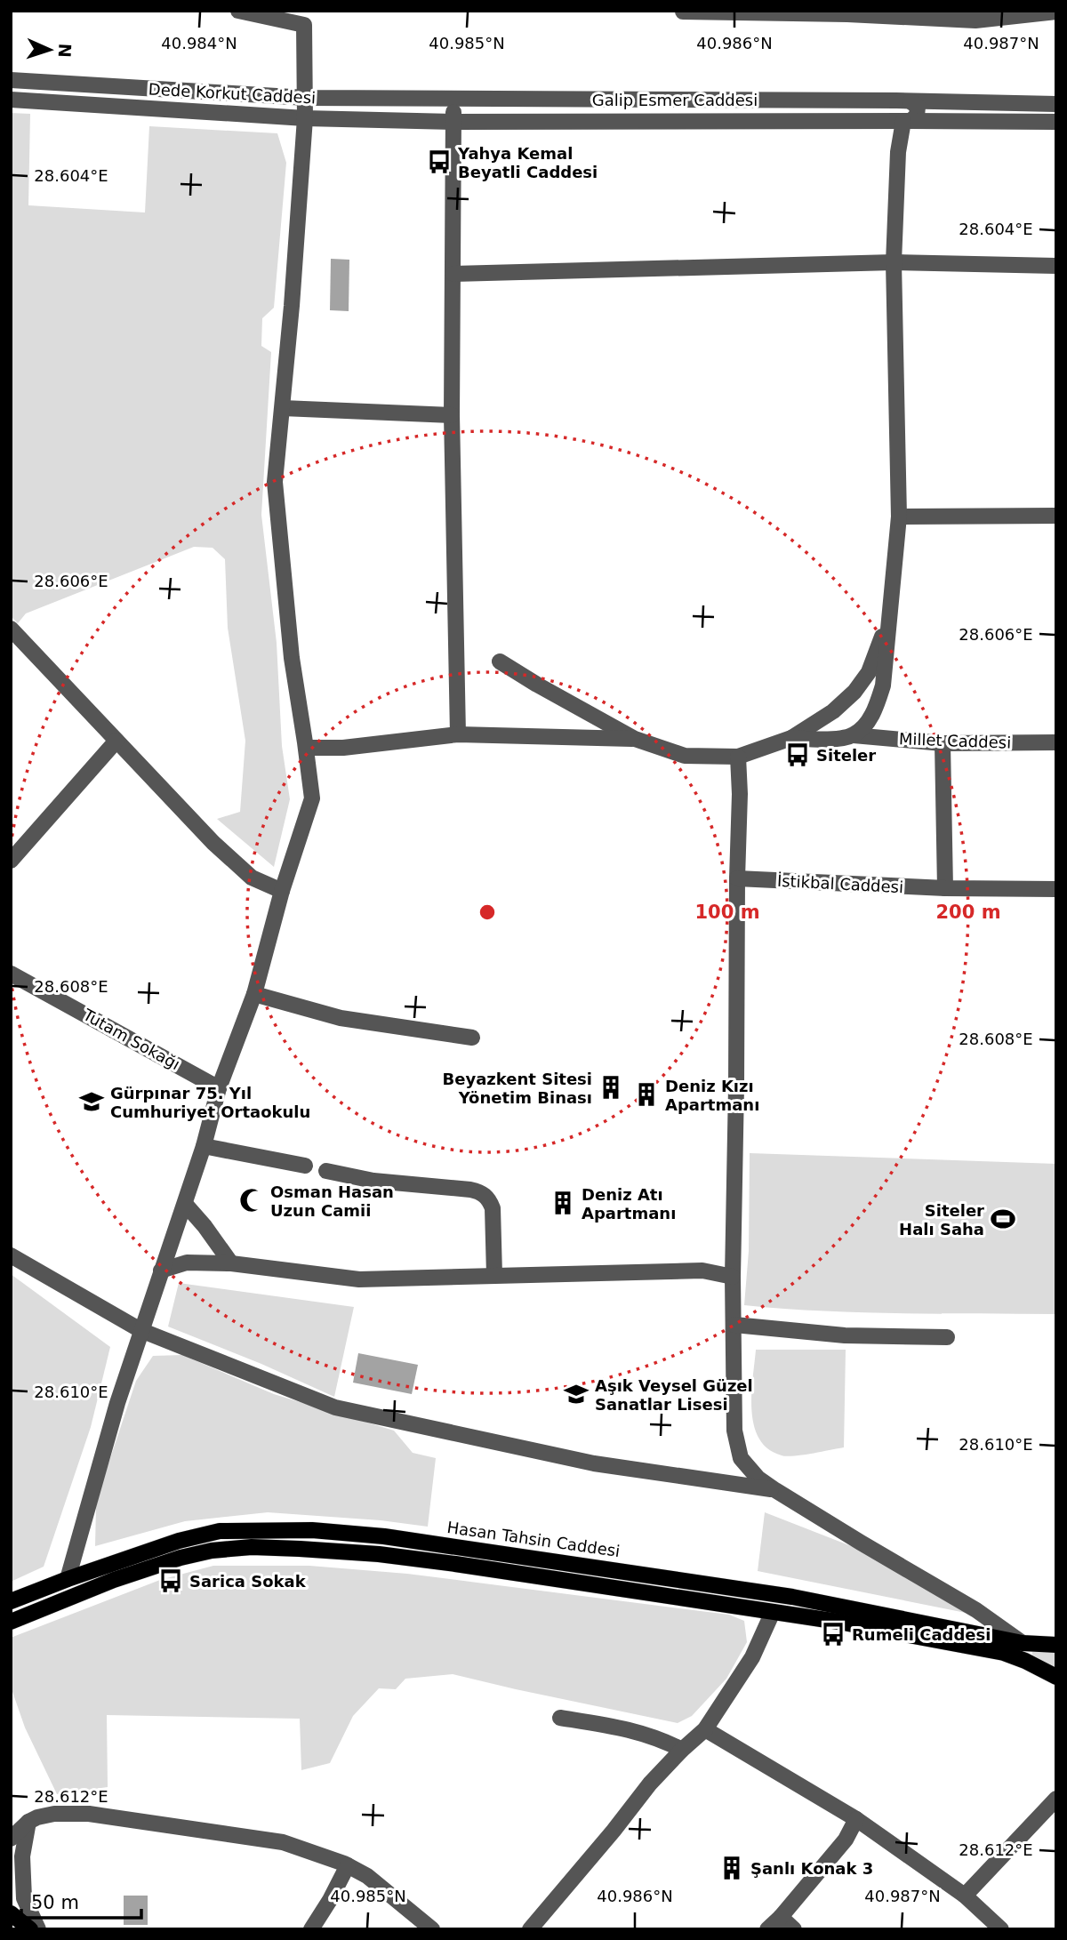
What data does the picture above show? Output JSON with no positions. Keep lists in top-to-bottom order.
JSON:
{
  "streets": {
    "main road": ["Hasan Tahsin Caddesi"],
    "street": [
      "Dede Korkut Caddesi",
      "Galip Esmer Caddesi",
      "Millet Caddesi",
      "İstikbal Caddesi",
      "Tutam Sokağı"
    ]
  },
  "crossings": [
    ["Dede Korkut Caddesi", "Galip Esmer Caddesi"]
  ],
  "places": {
    "bus stop": [
      "Yahya Kemal Beyatli Caddesi",
      "Siteler",
      "Sarica Sokak",
      "Rumeli Caddesi"
    ],
    "building": [
      "Beyazkent Sitesi Yönetim Binası",
      "Deniz Kızı Apartmanı",
      "Deniz Atı Apartmanı",
      "Şanlı Konak 3"
    ],
    "school or university": ["Gürpınar 75. Yıl Cumhuriyet Ortaokulu", "Aşık Veysel Güzel Sanatlar Lisesi"],
    "mosque": ["Osman Hasan Uzun Camii"],
    "sports": ["Siteler Halı Saha"]
  },
  "scale_bar": "50 m",
  "north": "right",
  "coordinates": [
    "40.984°N",
    "40.985°N",
    "40.986°N",
    "40.987°N",
    "28.604°E",
    "28.606°E",
    "28.608°E",
    "28.610°E",
    "28.612°E"
  ],
  "rings": ["100 m", "200 m"]
}
